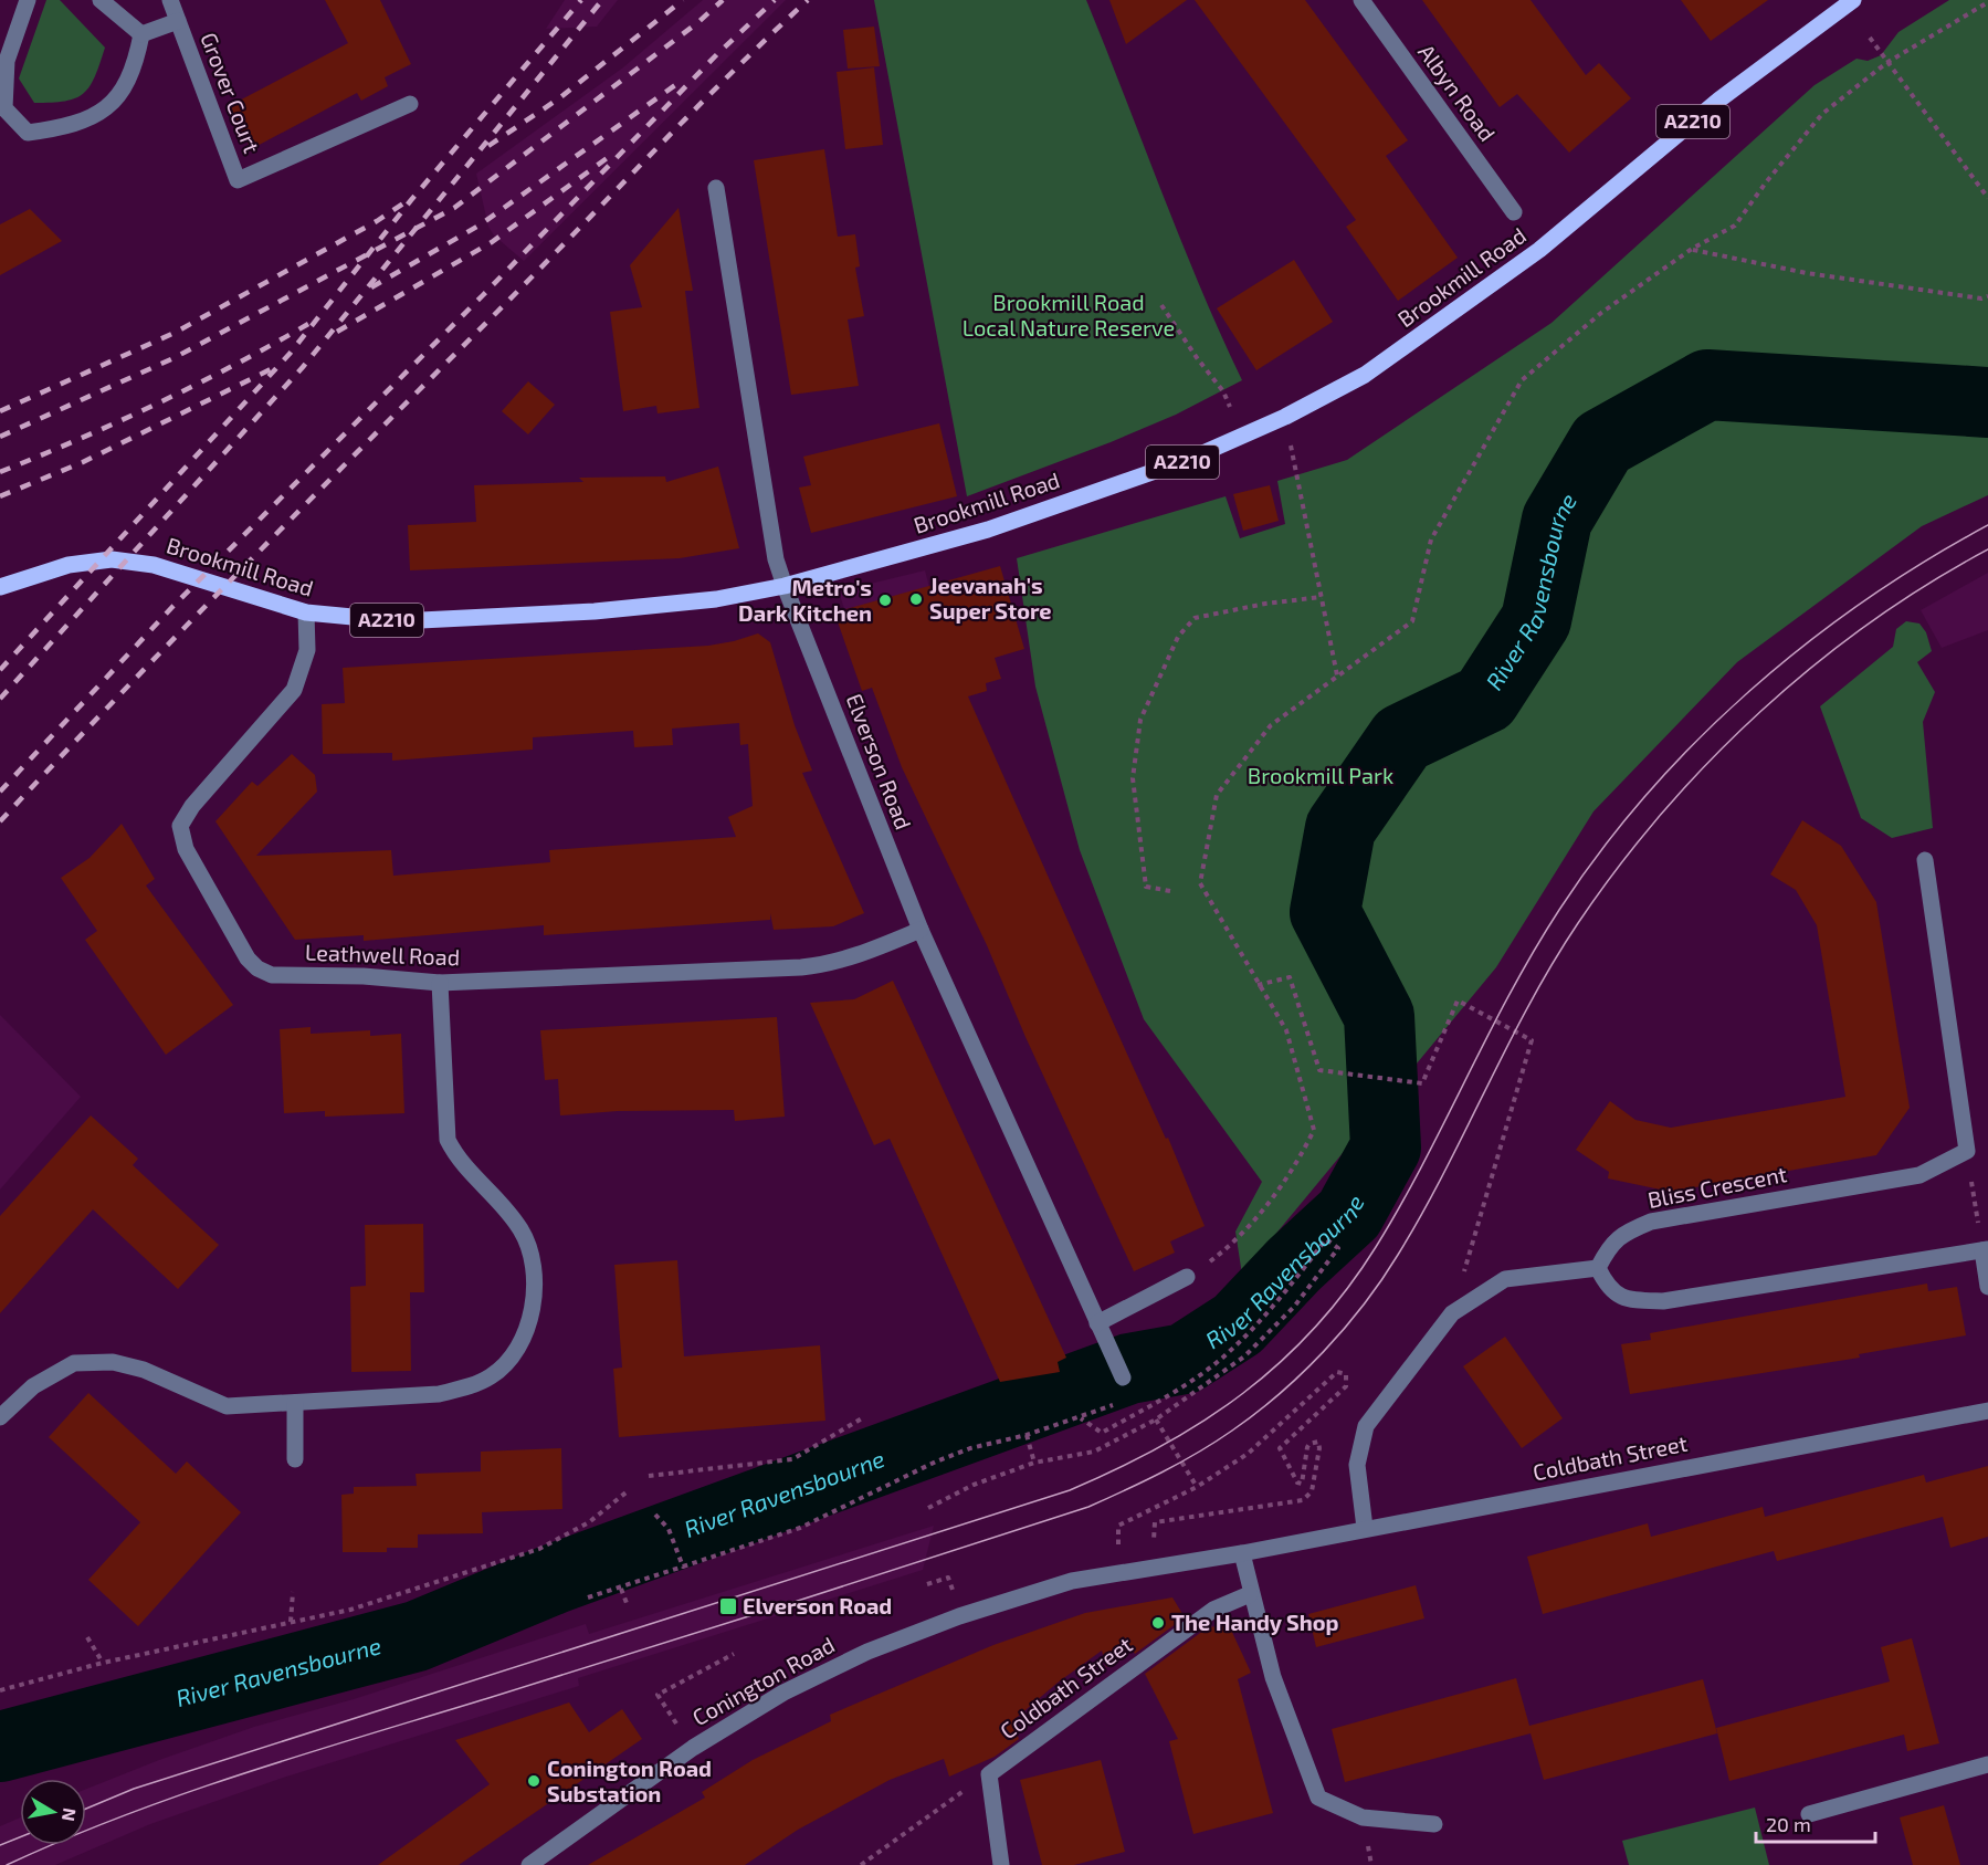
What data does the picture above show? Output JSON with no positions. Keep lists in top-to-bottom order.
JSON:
{
  "streets": {
    "main road": ["A2210", "Brookmill Road"],
    "street": [
      "Grover Court",
      "Albyn Road",
      "Elverson Road",
      "Leathwell Road",
      "Bliss Crescent",
      "Coldbath Street",
      "Conington Road"
    ]
  },
  "crossings": [
    ["Brookmill Road", "Elverson Road"],
    ["Brookmill Road", "Leathwell Road"],
    ["Elverson Road", "Leathwell Road"],
    ["Coldbath Street", "Conington Road"]
  ],
  "water": ["River Ravensbourne"],
  "parks": ["Brookmill Road Local Nature Reserve", "Brookmill Park"],
  "places": {
    "other": [
      "Jeevanah's Super Store",
      "Metro's Dark Kitchen",
      "The Handy Shop",
      "Conington Road Substation"
    ],
    "transit": ["Elverson Road"]
  },
  "scale_bar": "20 m",
  "north": "right"
}
